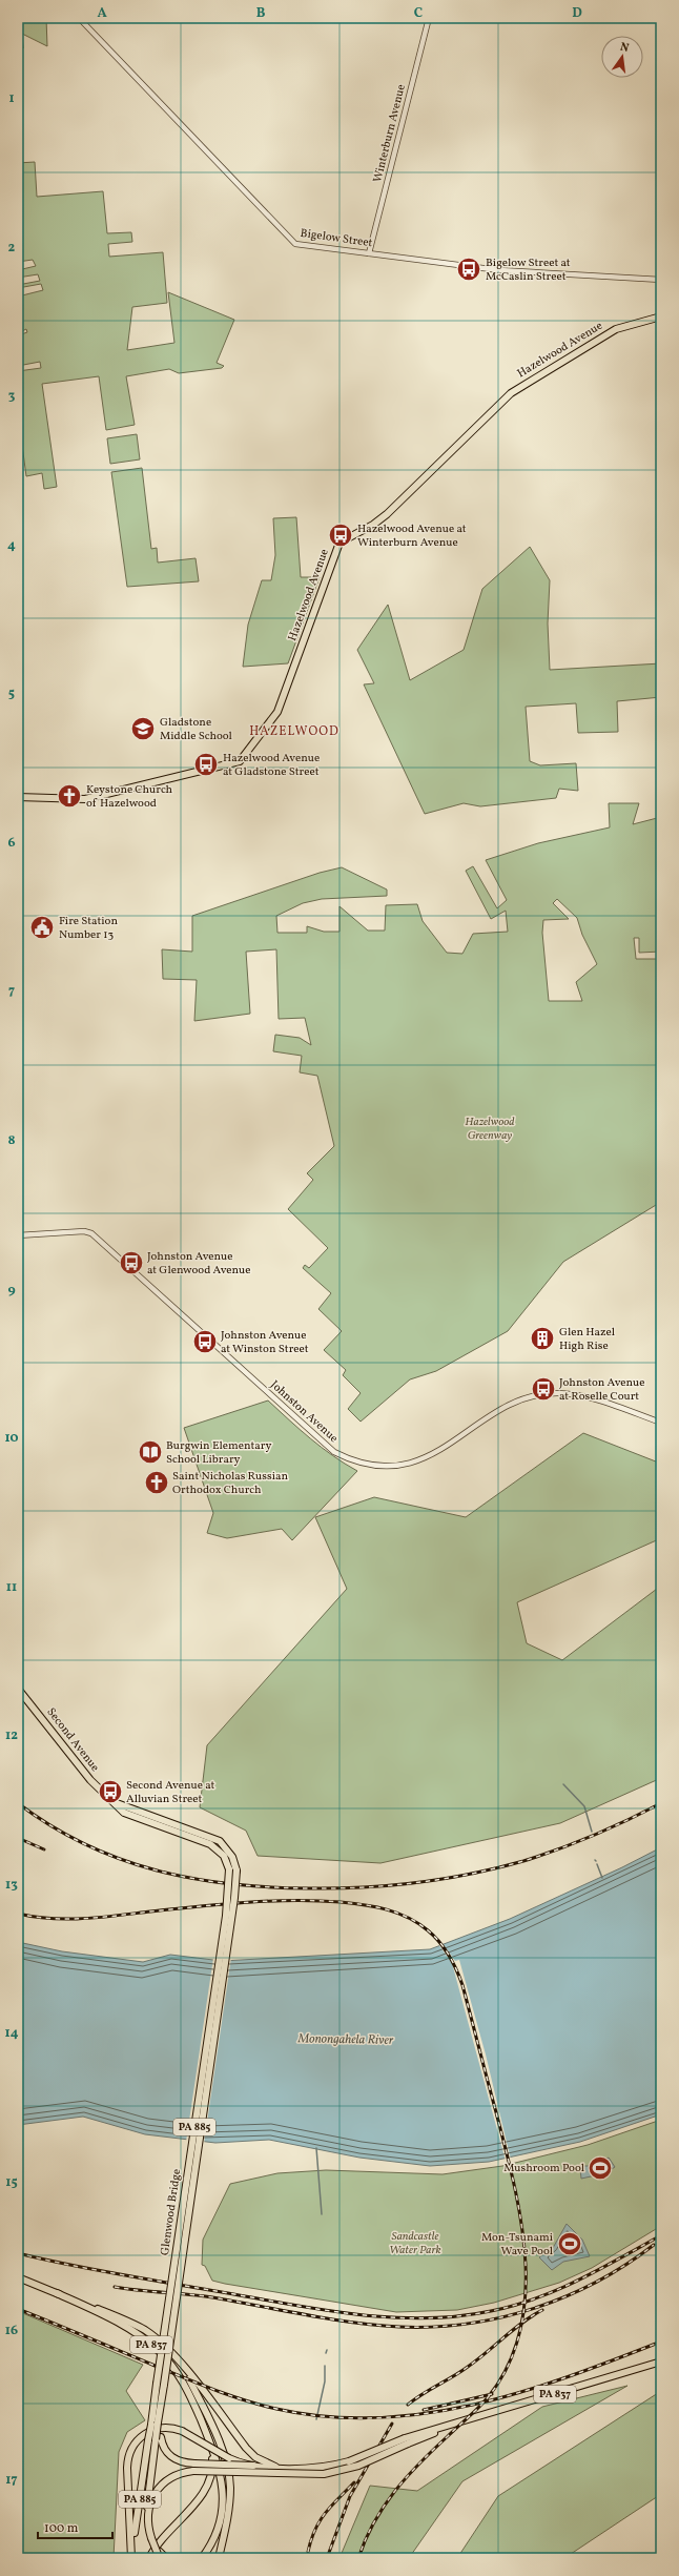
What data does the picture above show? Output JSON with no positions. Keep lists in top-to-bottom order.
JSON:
{
  "streets": {
    "main road": [
      "Hazelwood Avenue",
      "Second Avenue",
      "PA 885",
      "Glenwood Bridge",
      "PA 837"
    ],
    "street": ["Winterburn Avenue", "Bigelow Street", "Johnston Avenue"]
  },
  "crossings": [
    ["Winterburn Avenue", "Bigelow Street"],
    ["Second Avenue", "Glenwood Bridge"],
    ["Glenwood Bridge", "PA 837"]
  ],
  "districts": ["HAZELWOOD"],
  "water": ["Monongahela River"],
  "parks": ["Hazelwood Greenway", "Sandcastle Water Park"],
  "places": {
    "bus stop": [
      "Bigelow Street at McCaslin Street",
      "Hazelwood Avenue at Winterburn Avenue",
      "Hazelwood Avenue at Gladstone Street",
      "Johnston Avenue at Glenwood Avenue",
      "Johnston Avenue at Winston Street",
      "Johnston Avenue at Roselle Court",
      "Second Avenue at Alluvian Street"
    ],
    "school or university": ["Gladstone Middle School"],
    "church": ["Keystone Church of Hazelwood", "Saint Nicholas Russian Orthodox Church"],
    "public building": ["Fire Station Number 13"],
    "building": ["Glen Hazel High Rise"],
    "library": ["Burgwin Elementary School Library"],
    "sports": ["Mushroom Pool", "Mon-Tsunami Wave Pool"]
  },
  "scale_bar": "100 m",
  "north": "top",
  "grid": {
    "columns": [
      "A",
      "B",
      "C",
      "D"
    ],
    "rows": [
      "1",
      "2",
      "3",
      "4",
      "5",
      "6",
      "7",
      "8",
      "9",
      "10",
      "11",
      "12",
      "13",
      "14",
      "15",
      "16",
      "17"
    ]
  }
}
